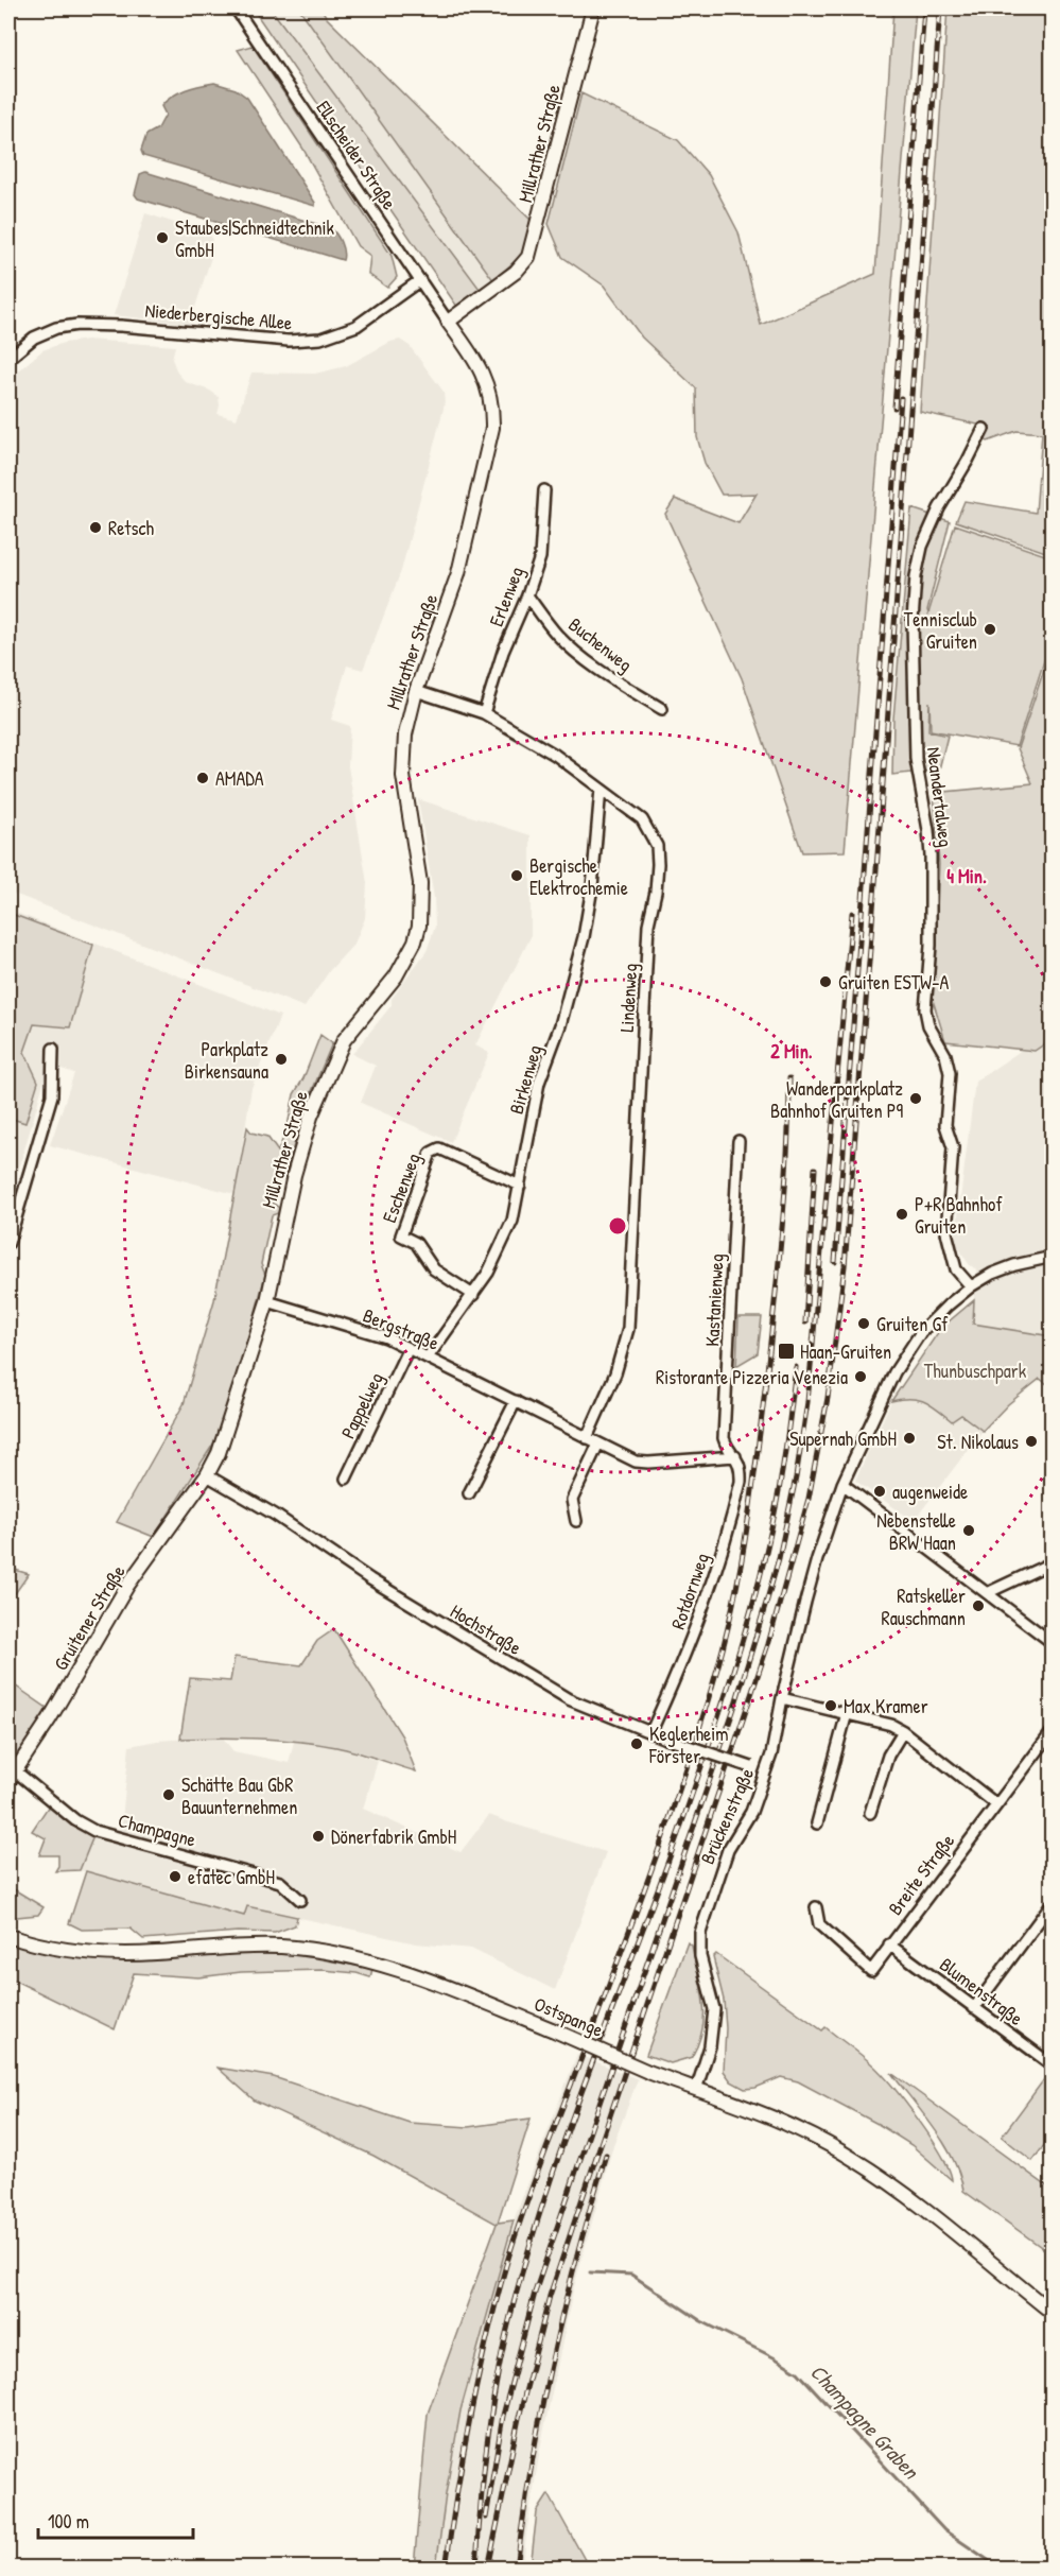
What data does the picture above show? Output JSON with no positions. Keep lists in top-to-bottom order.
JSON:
{
  "streets": {
    "main road": ["Millrather Straße", "Gruitener Straße", "Ostspange"],
    "street": [
      "Ellscheider Straße",
      "Niederbergische Allee",
      "Erlenweg",
      "Buchenweg",
      "Neandertalweg",
      "Lindenweg",
      "Birkenweg",
      "Eschenweg",
      "Kastanienweg",
      "Bergstraße",
      "Pappelweg",
      "Rotdornweg",
      "Hochstraße",
      "Brückenstraße",
      "Champagne",
      "Breite Straße",
      "Blumenstraße"
    ]
  },
  "crossings": [
    ["Millrather Straße", "Ellscheider Straße"],
    ["Millrather Straße", "Lindenweg"],
    ["Millrather Straße", "Bergstraße"],
    ["Millrather Straße", "Gruitener Straße"],
    ["Millrather Straße", "Hochstraße"],
    ["Ellscheider Straße", "Niederbergische Allee"],
    ["Erlenweg", "Buchenweg"],
    ["Erlenweg", "Lindenweg"],
    ["Neandertalweg", "Brückenstraße"],
    ["Lindenweg", "Birkenweg"],
    ["Lindenweg", "Bergstraße"],
    ["Birkenweg", "Eschenweg"],
    ["Birkenweg", "Bergstraße"],
    ["Kastanienweg", "Bergstraße"],
    ["Kastanienweg", "Rotdornweg"],
    ["Bergstraße", "Pappelweg"],
    ["Bergstraße", "Rotdornweg"],
    ["Rotdornweg", "Hochstraße"],
    ["Gruitener Straße", "Hochstraße"],
    ["Gruitener Straße", "Champagne"],
    ["Hochstraße", "Brückenstraße"],
    ["Brückenstraße", "Ostspange"],
    ["Breite Straße", "Blumenstraße"]
  ],
  "water": ["Champagne Graben"],
  "parks": ["Thunbuschpark"],
  "places": {
    "other": [
      "Staubes|Schneidtechnik GmbH",
      "Retsch",
      "Tennisclub Gruiten",
      "AMADA",
      "Bergische Elektrochemie",
      "Gruiten ESTW-A",
      "Parkplatz Birkensauna",
      "Wanderparkplatz Bahnhof Gruiten P9",
      "P+R Bahnhof Gruiten",
      "Gruiten Gf",
      "Ristorante Pizzeria Venezia",
      "Supernah GmbH",
      "St. Nikolaus",
      "augenweide",
      "Nebenstelle BRW Haan",
      "Ratskeller Rauschmann",
      "Max Kramer",
      "Keglerheim Förster",
      "Schätte Bau GbR Bauunternehmen",
      "Dönerfabrik GmbH",
      "efatec GmbH"
    ],
    "transit": ["Haan-Gruiten"]
  },
  "scale_bar": "100 m",
  "rings": ["4 Min.", "2 Min."]
}
